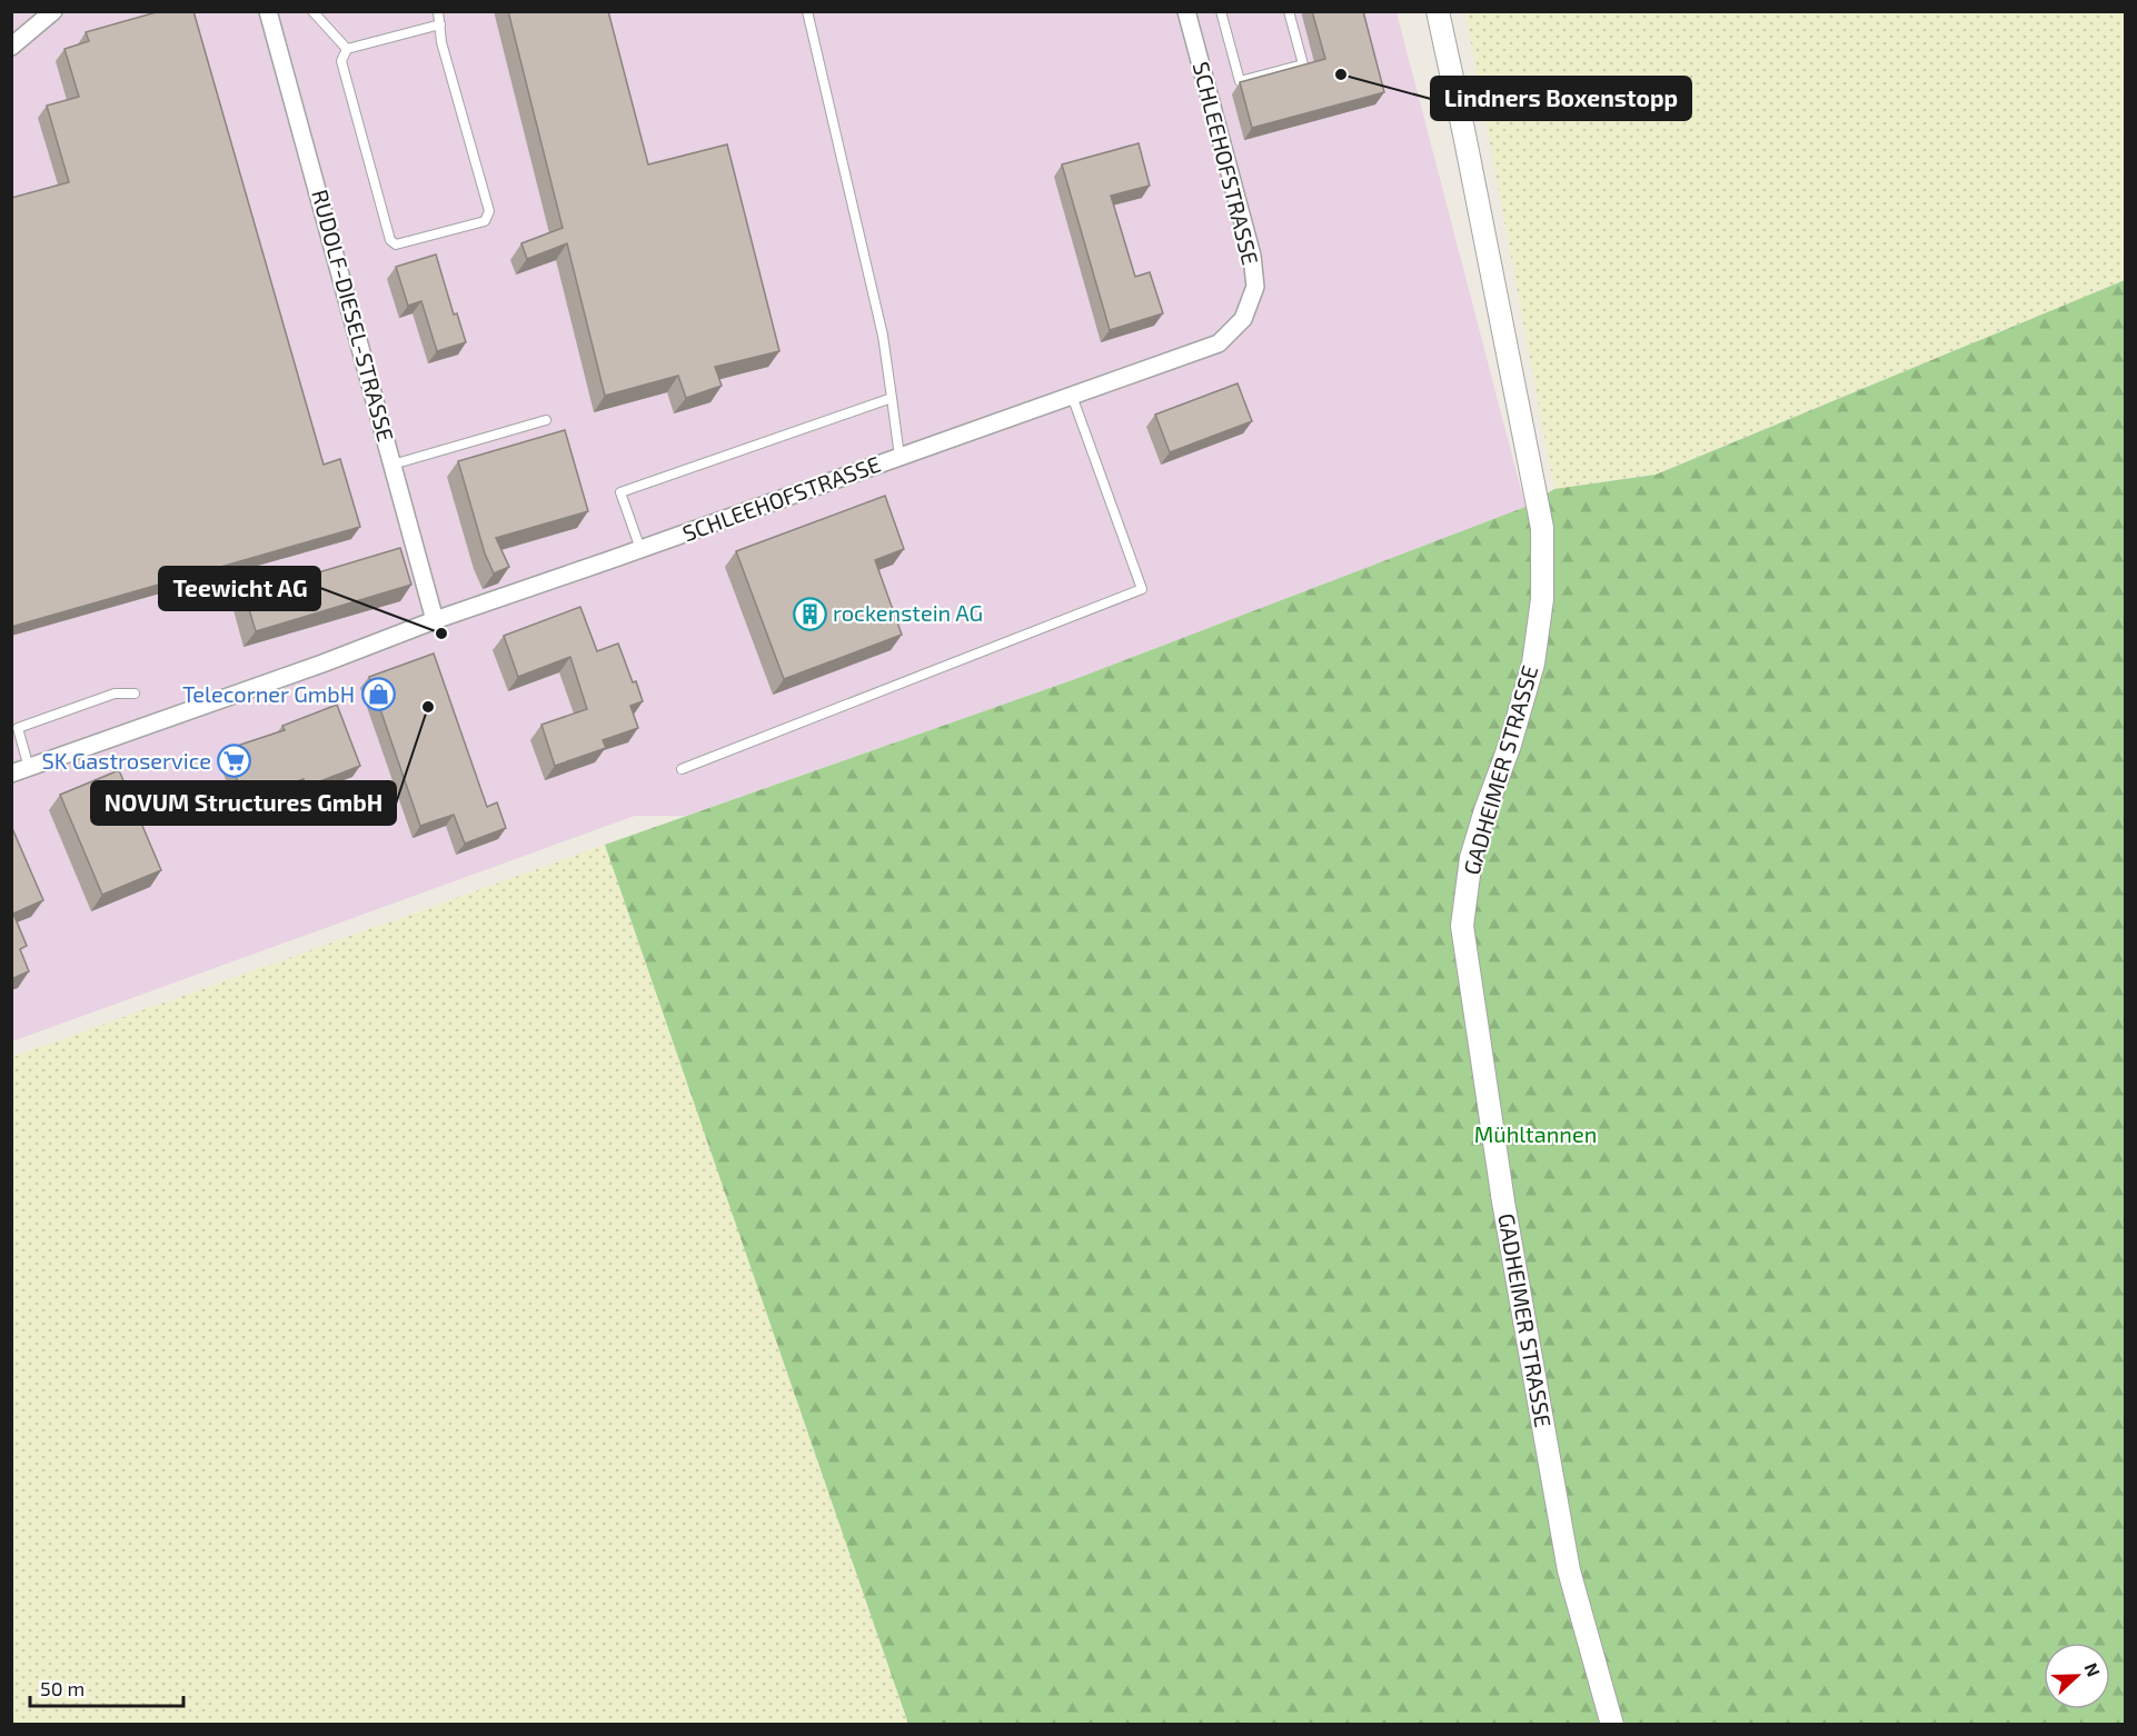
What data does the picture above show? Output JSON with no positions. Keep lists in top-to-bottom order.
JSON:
{
  "streets": {
    "street": ["SCHLEEHOFSTRASSE", "RUDOLF-DIESEL-STRASSE", "GADHEIMER STRASSE"]
  },
  "crossings": [
    ["SCHLEEHOFSTRASSE", "RUDOLF-DIESEL-STRASSE"]
  ],
  "parks": ["Mühltannen"],
  "places": {
    "other": ["Lindners Boxenstopp", "Teewicht AG", "NOVUM Structures GmbH"],
    "building": ["rockenstein AG"],
    "shop": ["Telecorner GmbH"],
    "supermarket": ["SK Gastroservice"]
  },
  "scale_bar": "50 m",
  "north": "right"
}
